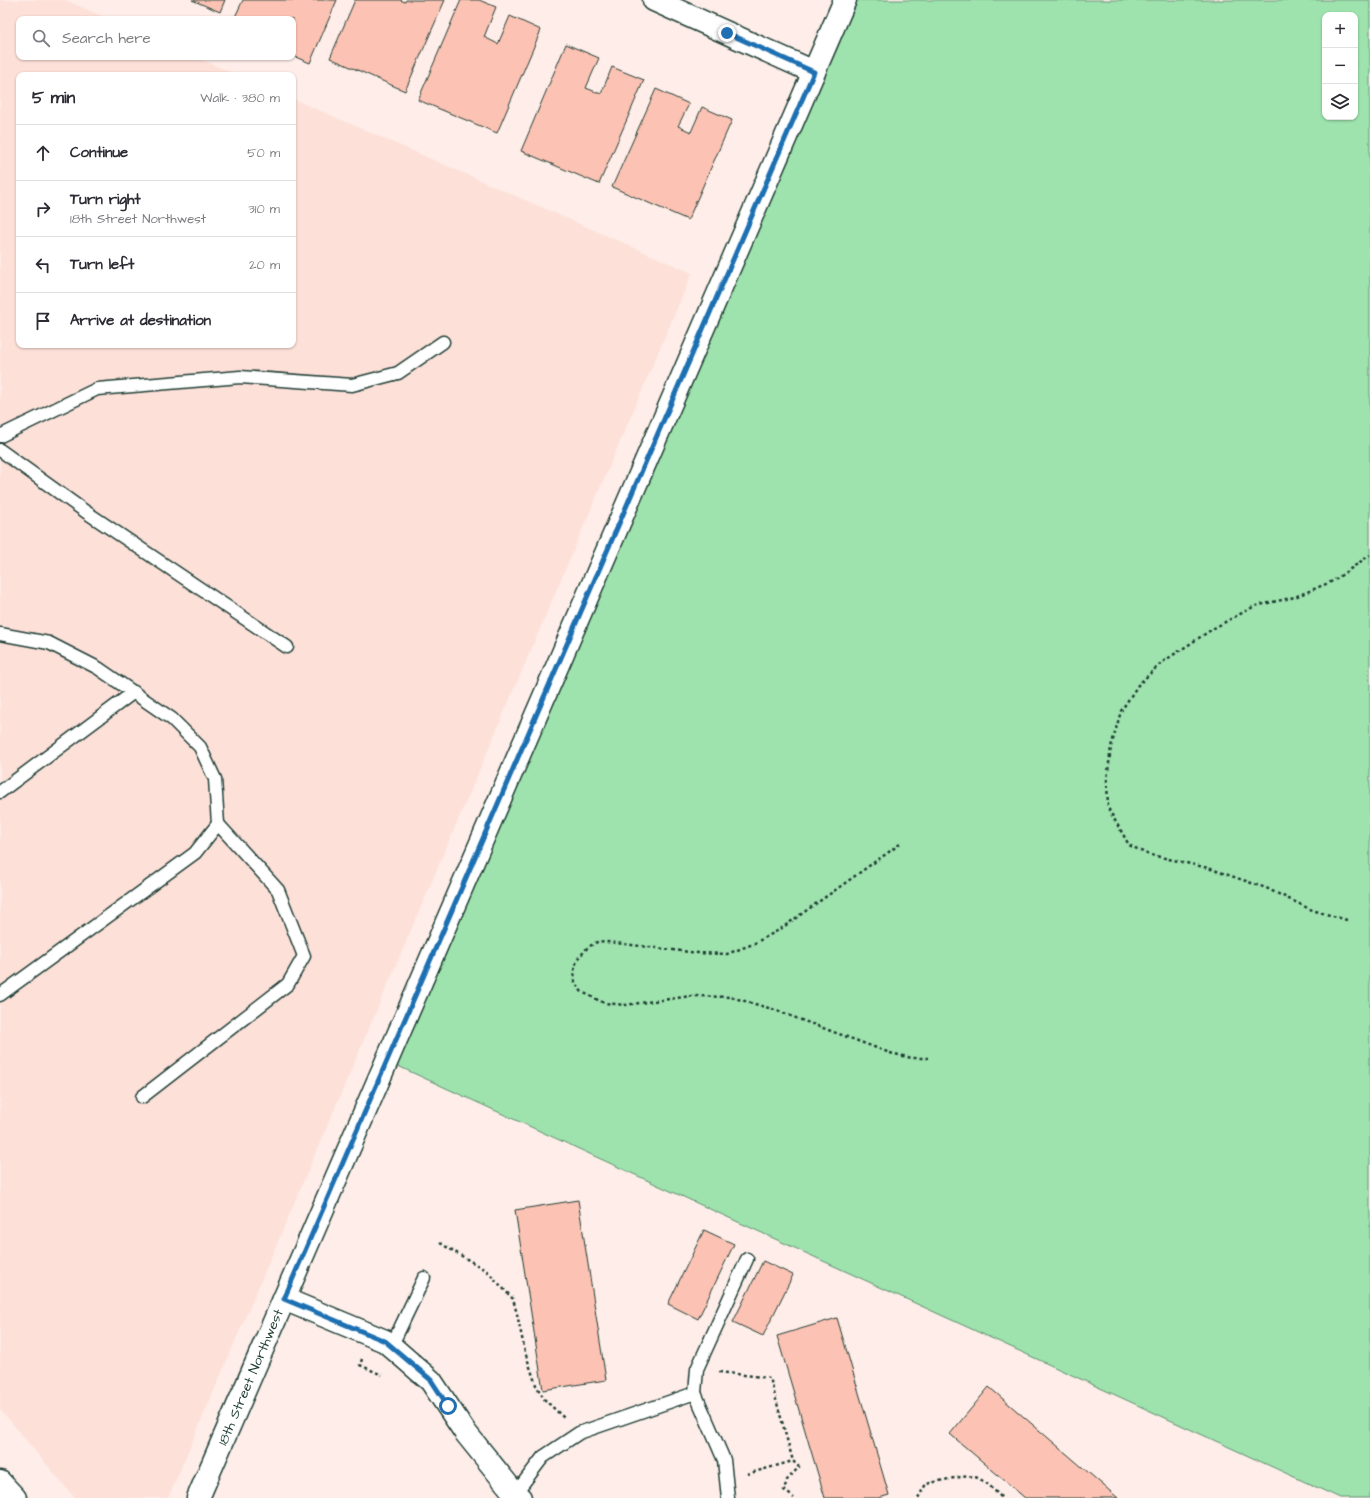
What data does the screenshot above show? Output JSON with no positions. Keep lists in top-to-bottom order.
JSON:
{
  "streets": {
    "street": ["18th Street Northwest"]
  },
  "page": {
    "map_buttons": ["+", "−"],
    "search": "Search here",
    "heading": ["5 min", "Walk · 380 m"],
    "list": [
      ["Continue", "50 m"],
      ["Turn right", "18th Street Northwest", "310 m"],
      ["Turn left", "20 m"],
      "Arrive at destination"
    ]
  }
}
